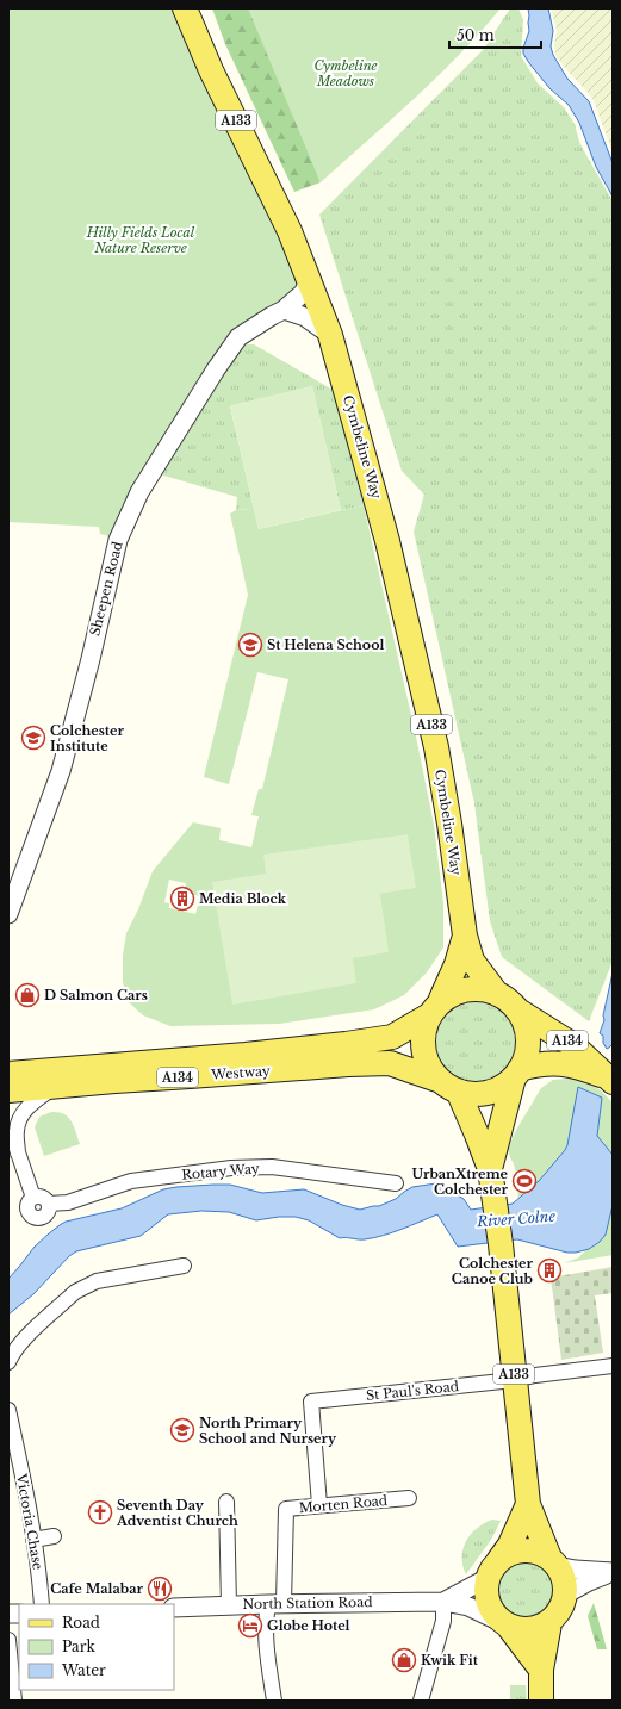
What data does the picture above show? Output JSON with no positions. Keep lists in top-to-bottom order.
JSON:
{
  "streets": {
    "main road": [
      "A133",
      "Cymbeline Way",
      "A134",
      "Westway"
    ],
    "street": [
      "Sheepen Road",
      "Rotary Way",
      "St Paul's Road",
      "Morten Road",
      "Victoria Chase",
      "North Station Road"
    ]
  },
  "crossings": [
    ["A133", "Cymbeline Way"],
    ["A133", "A134"],
    ["A133", "Westway"],
    ["A133", "St Paul's Road"],
    ["A133", "North Station Road"],
    ["Cymbeline Way", "Sheepen Road"],
    ["A134", "Westway"],
    ["St Paul's Road", "Morten Road"],
    ["Morten Road", "North Station Road"]
  ],
  "water": ["River Colne"],
  "parks": ["Cymbeline Meadows", "Hilly Fields Local Nature Reserve"],
  "places": {
    "school or university": ["St Helena School", "Colchester Institute", "North Primary School and Nursery"],
    "building": ["Media Block", "Colchester Canoe Club"],
    "shop": ["D Salmon Cars", "Kwik Fit"],
    "sports": ["UrbanXtreme Colchester"],
    "church": ["Seventh Day Adventist Church"],
    "restaurant": ["Cafe Malabar"],
    "hotel": ["Globe Hotel"]
  },
  "legend": ["Road", "Park", "Water"],
  "scale_bar": "50 m"
}
